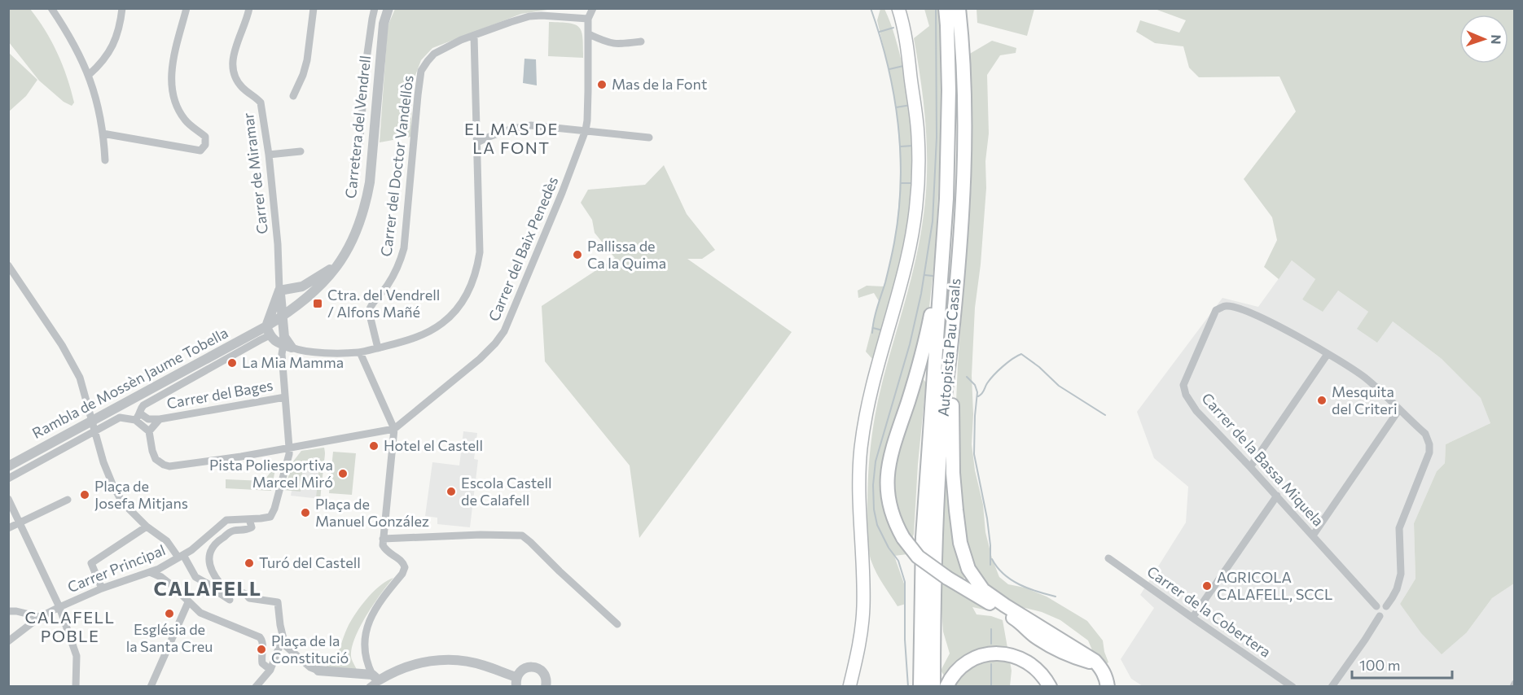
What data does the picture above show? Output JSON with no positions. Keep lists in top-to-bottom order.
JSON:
{
  "streets": {
    "highway": ["Autopista Pau Casals"],
    "street": [
      "Carretera del Vendrell",
      "Carrer del Doctor Vandellòs",
      "Carrer de Miramar",
      "Carrer del Baix Penedès",
      "Rambla de Mossèn Jaume Tobella",
      "Carrer del Bages",
      "Carrer de la Bassa Miquela",
      "Carrer Principal",
      "Carrer de la Cobertera"
    ]
  },
  "crossings": [
    ["Carretera del Vendrell", "Rambla de Mossèn Jaume Tobella"],
    ["Carrer del Doctor Vandellòs", "Carrer del Baix Penedès"],
    ["Carrer del Baix Penedès", "Carrer del Bages"],
    ["Carrer del Baix Penedès", "Carrer Principal"],
    ["Rambla de Mossèn Jaume Tobella", "Carrer del Bages"]
  ],
  "districts": ["EL MAS DE LA FONT", "CALAFELL", "CALAFELL POBLE"],
  "places": {
    "other": [
      "Mas de la Font",
      "Pallissa de Ca la Quima",
      "La Mia Mamma",
      "Mesquita del Criteri",
      "Hotel el Castell",
      "Pista Poliesportiva Marcel Miró",
      "Escola Castell de Calafell",
      "Plaça de Josefa Mitjans",
      "Plaça de Manuel González",
      "Turó del Castell",
      "AGRICOLA CALAFELL, SCCL",
      "Església de la Santa Creu",
      "Plaça de la Constitució"
    ],
    "transit": ["Ctra. del Vendrell / Alfons Mañé"]
  },
  "scale_bar": "100 m",
  "north": "right"
}
